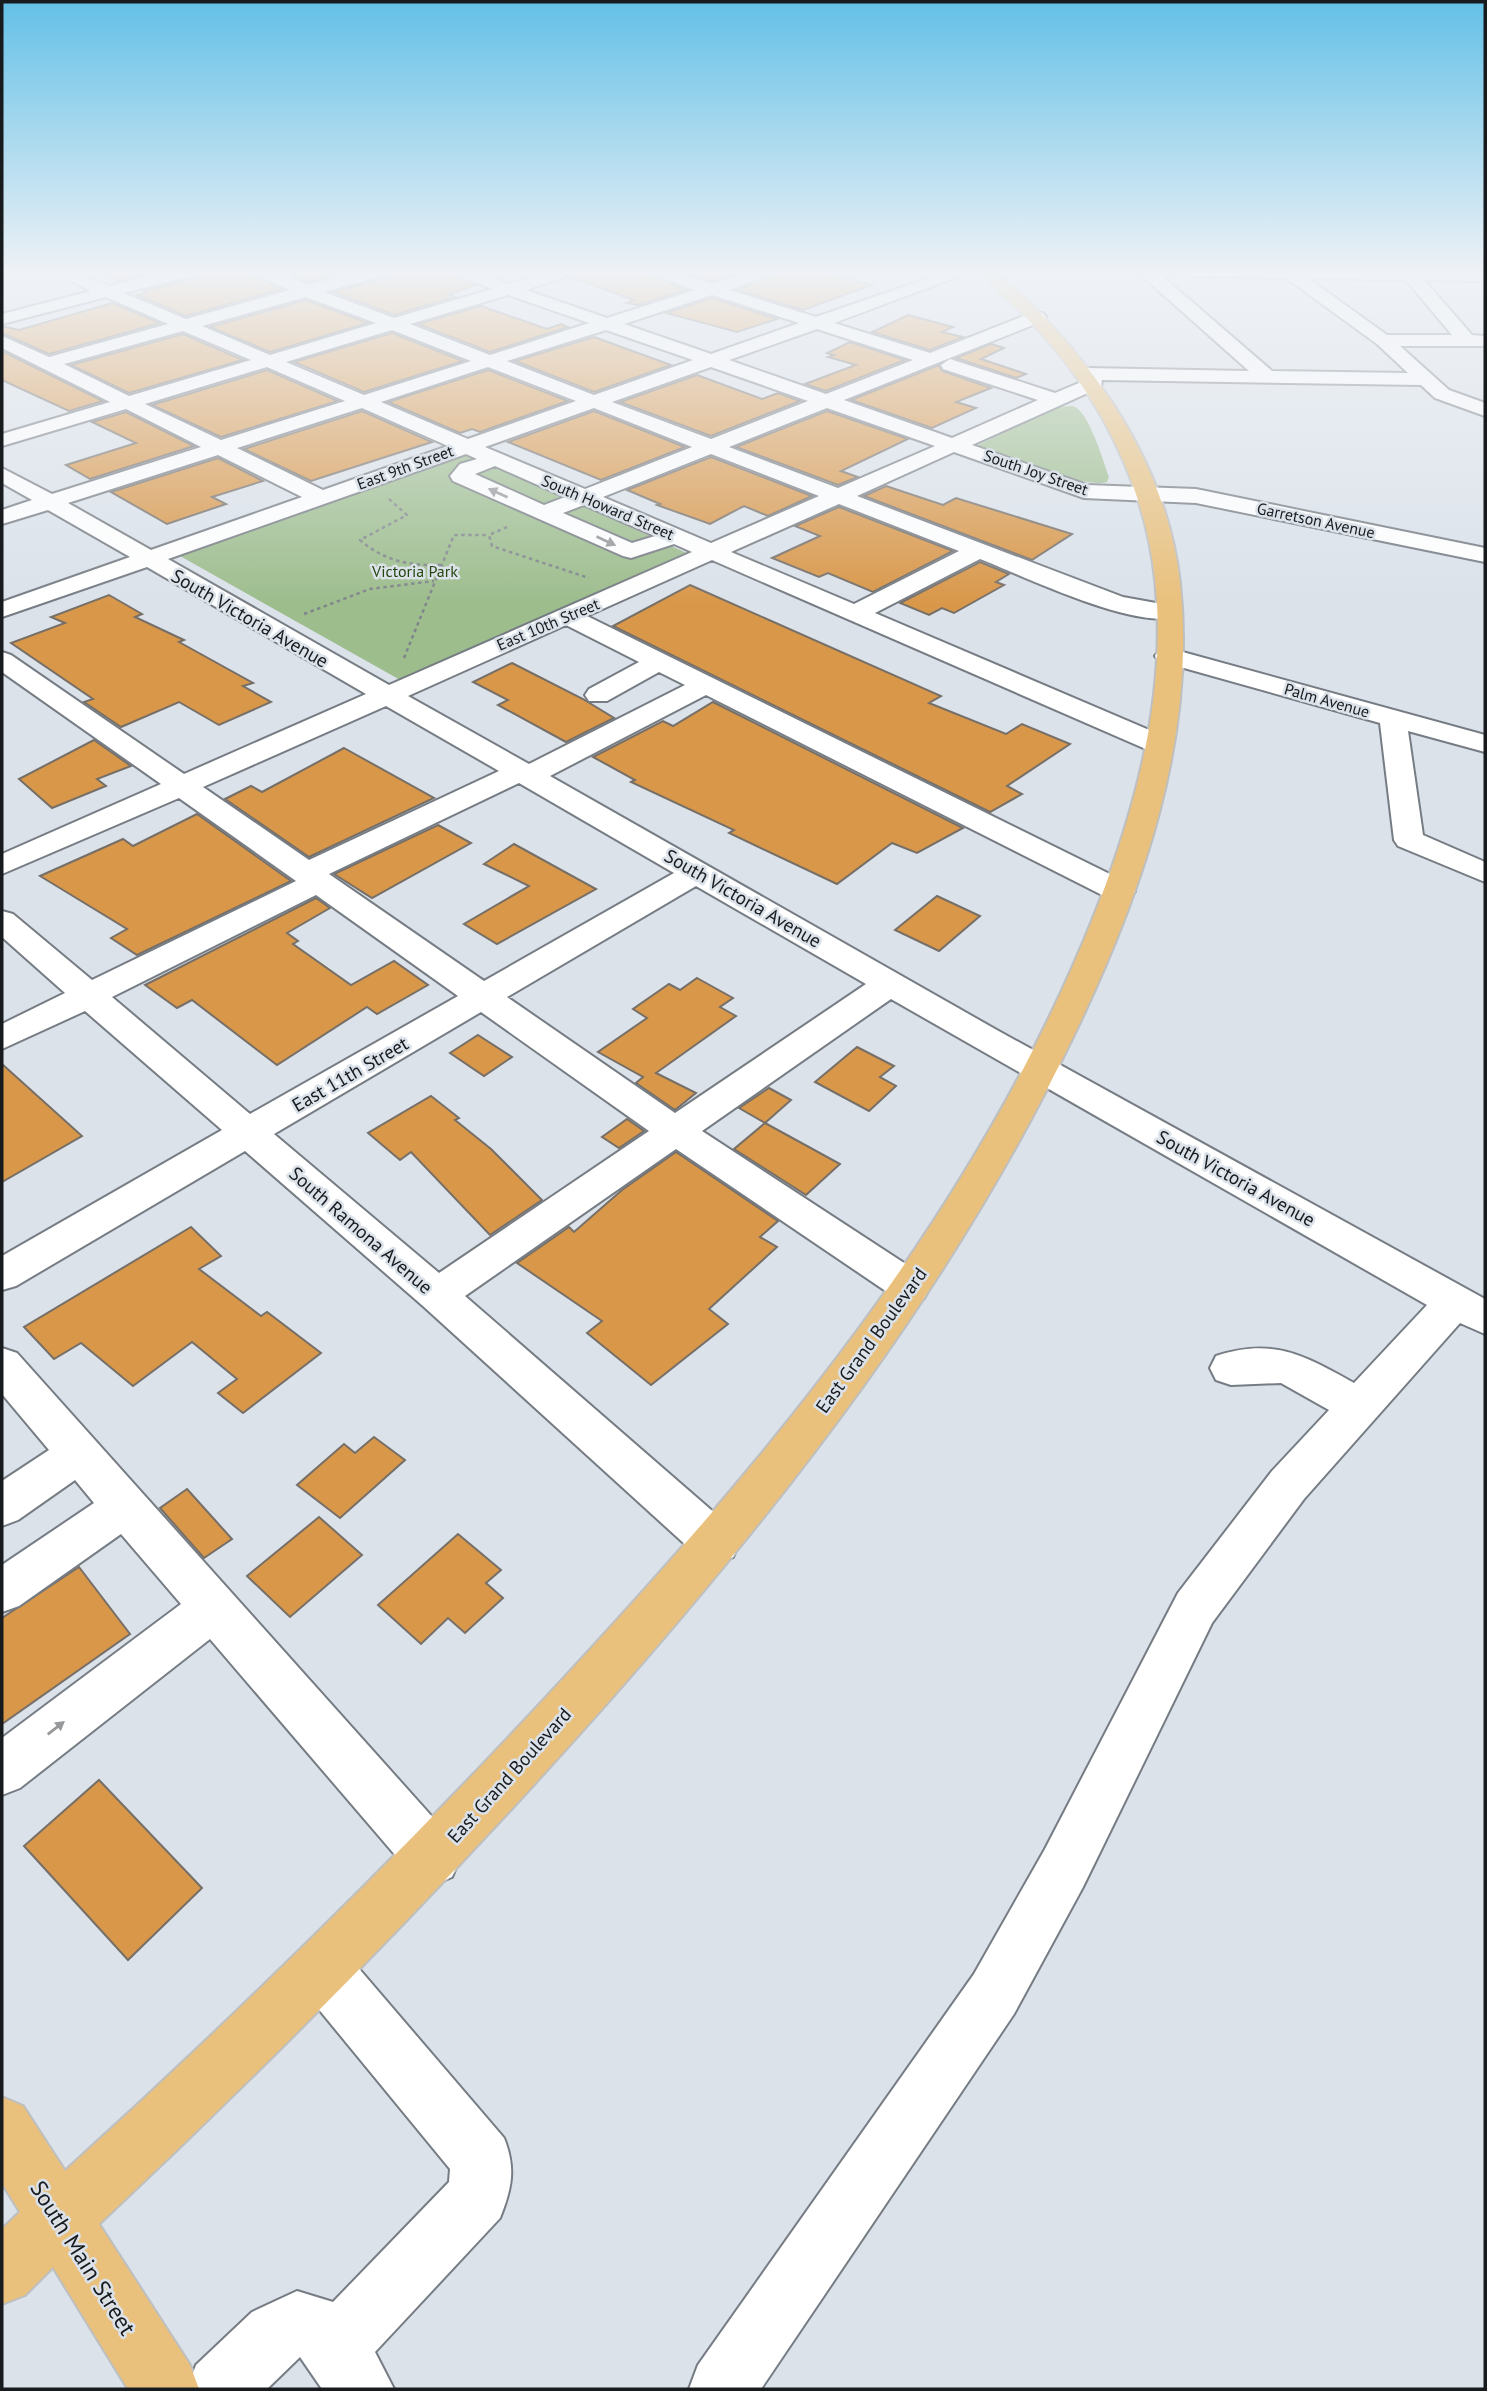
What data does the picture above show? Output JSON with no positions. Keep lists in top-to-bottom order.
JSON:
{
  "streets": {
    "main road": ["East Grand Boulevard", "South Main Street"],
    "street": [
      "East 9th Street",
      "South Joy Street",
      "South Howard Street",
      "Garretson Avenue",
      "South Victoria Avenue",
      "East 10th Street",
      "Palm Avenue",
      "East 11th Street",
      "South Ramona Avenue"
    ]
  },
  "crossings": [
    ["East 9th Street", "South Howard Street"],
    ["East 9th Street", "South Victoria Avenue"],
    ["South Joy Street", "Garretson Avenue"],
    ["South Joy Street", "East 10th Street"],
    ["South Joy Street", "East Grand Boulevard"],
    ["South Howard Street", "East 10th Street"],
    ["South Howard Street", "East Grand Boulevard"],
    ["Garretson Avenue", "East Grand Boulevard"],
    ["South Victoria Avenue", "East 10th Street"],
    ["South Victoria Avenue", "East 11th Street"],
    ["South Victoria Avenue", "East Grand Boulevard"],
    ["Palm Avenue", "East Grand Boulevard"],
    ["East 11th Street", "South Ramona Avenue"],
    ["South Ramona Avenue", "East Grand Boulevard"],
    ["East Grand Boulevard", "South Main Street"]
  ],
  "parks": ["Victoria Park"]
}
